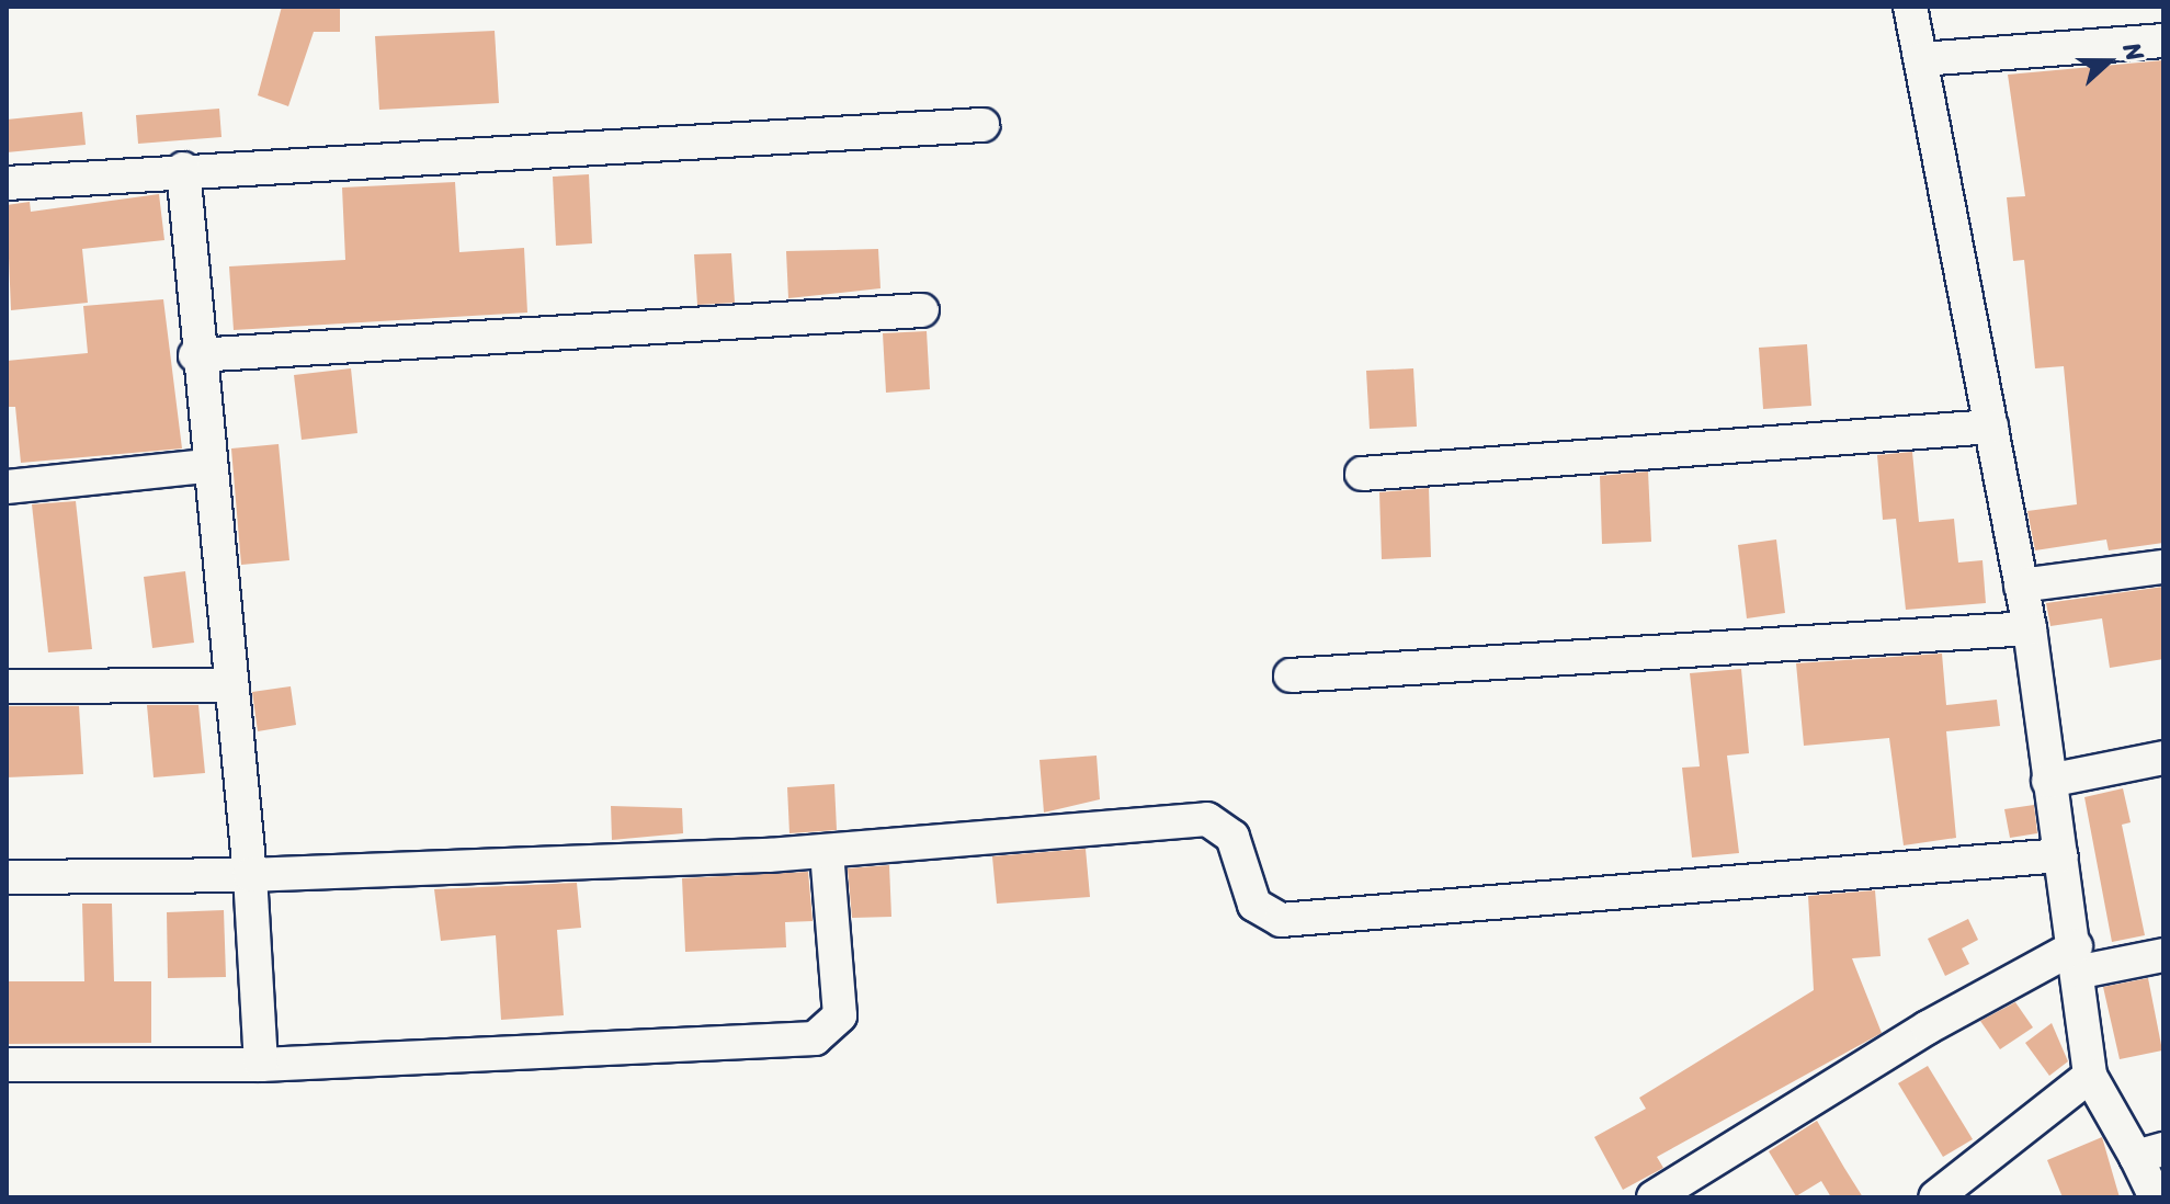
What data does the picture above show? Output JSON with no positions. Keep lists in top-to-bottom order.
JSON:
{
  "north": "right"
}
